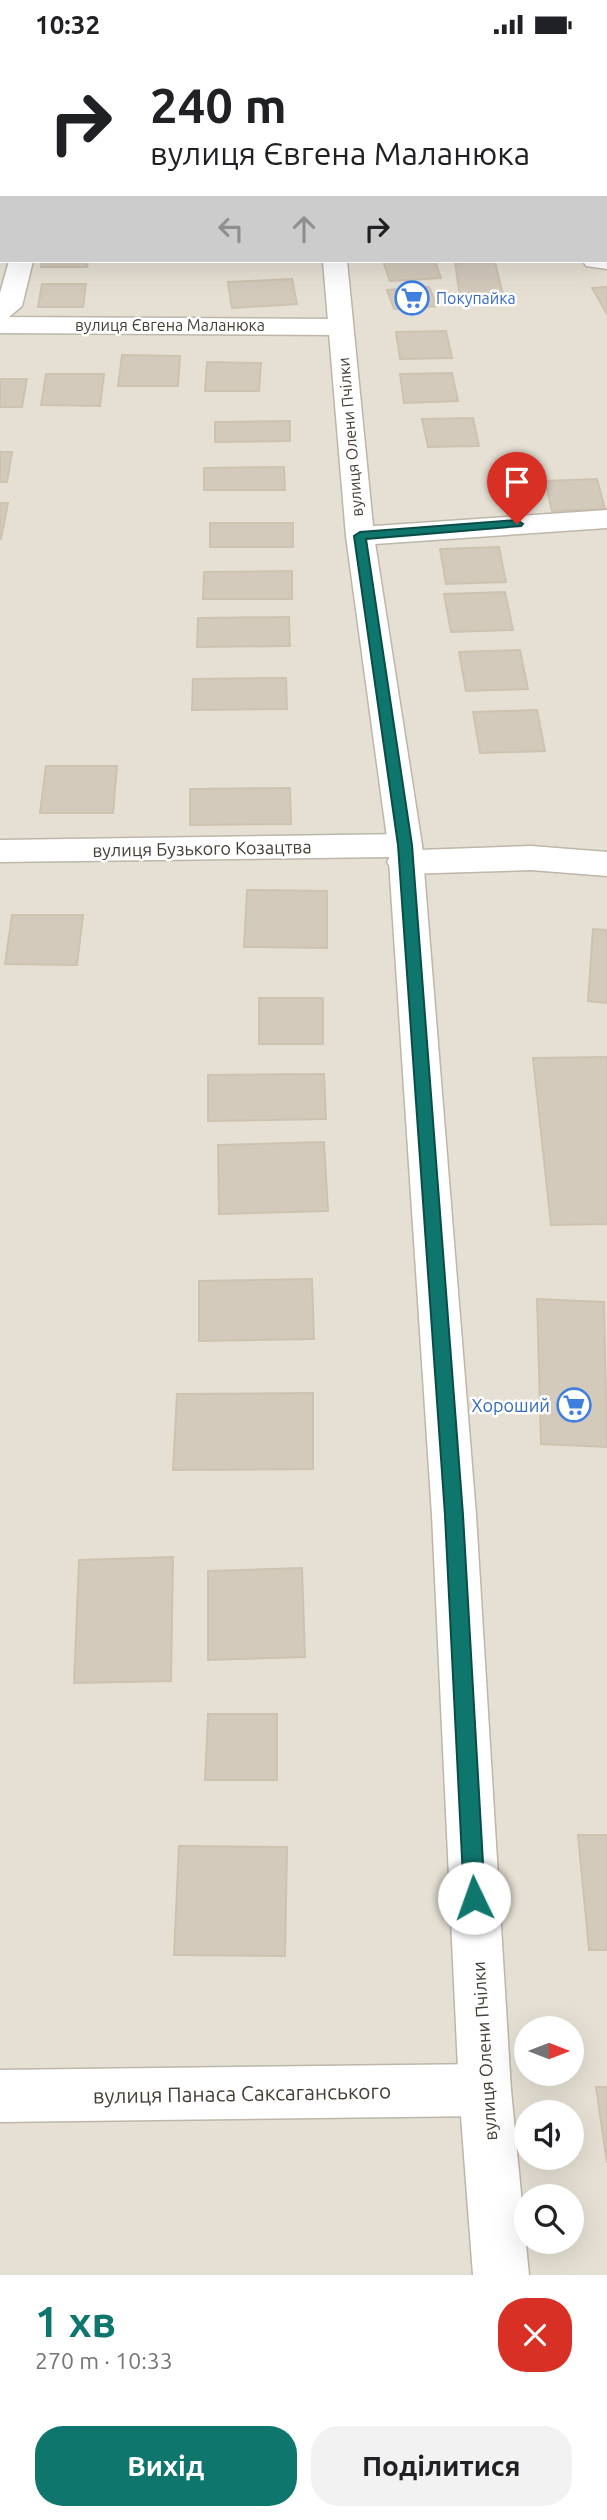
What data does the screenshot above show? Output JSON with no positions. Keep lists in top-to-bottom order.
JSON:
{
  "streets": {
    "street": [
      "вулиця Євгена Маланюка",
      "вулиця Олени Пчілки",
      "вулиця Бузького Козацтва",
      "вулиця Панаса Саксаганського"
    ]
  },
  "crossings": [
    ["вулиця Євгена Маланюка", "вулиця Олени Пчілки"],
    ["вулиця Олени Пчілки", "вулиця Бузького Козацтва"],
    ["вулиця Олени Пчілки", "вулиця Панаса Саксаганського"]
  ],
  "places": {
    "supermarket": ["Покупайка", "Хороший"]
  },
  "north": "right",
  "page": {
    "status": "10:32",
    "turn": ["240 m", "вулиця Євгена Маланюка"],
    "heading": ["1 хв", "270 m · 10:33"],
    "buttons": ["Вихід", "Поділитися"]
  }
}
